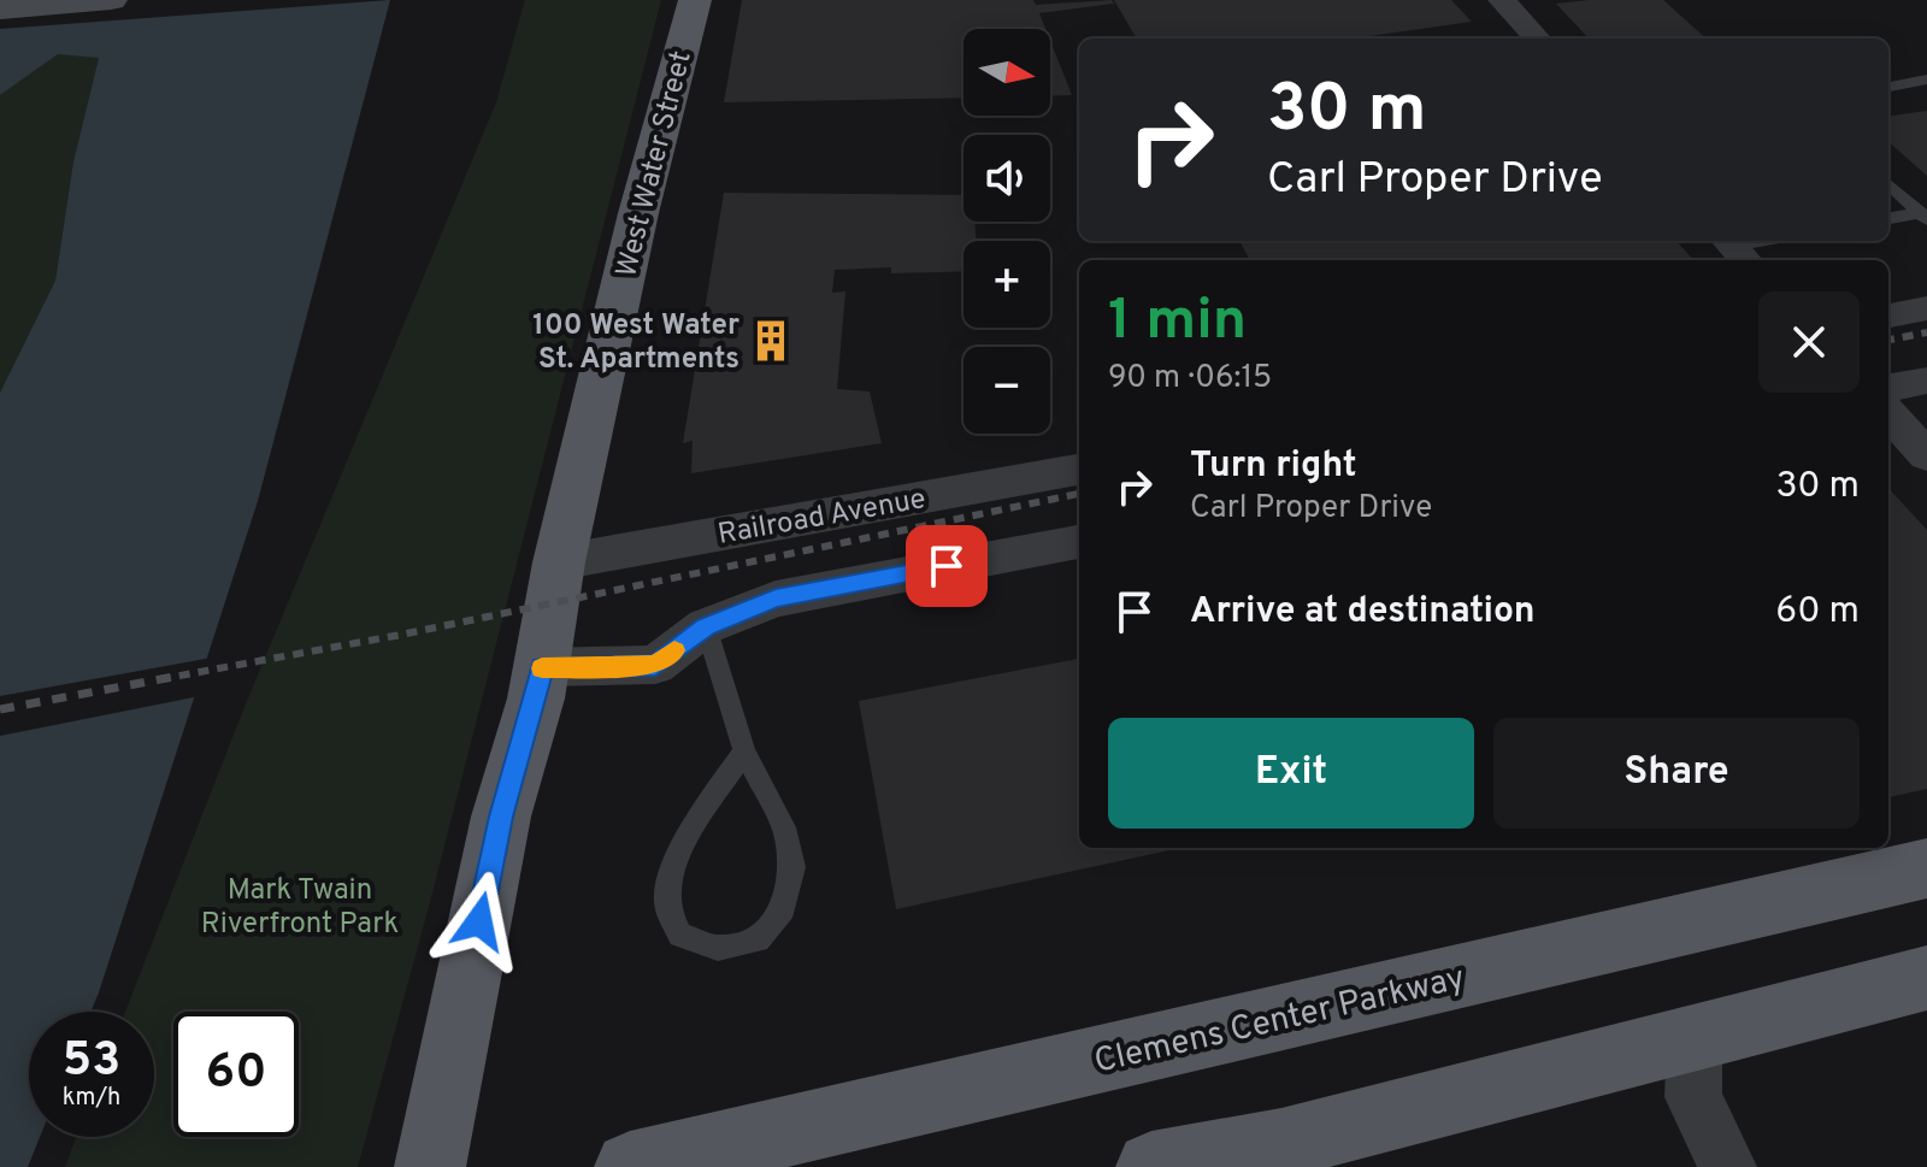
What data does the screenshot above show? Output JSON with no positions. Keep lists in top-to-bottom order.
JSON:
{
  "streets": {
    "main road": ["West Water Street", "Clemens Center Parkway"],
    "street": ["Railroad Avenue"]
  },
  "crossings": [
    ["West Water Street", "Railroad Avenue"]
  ],
  "parks": ["Mark Twain Riverfront Park"],
  "places": {
    "building": ["100 West Water St. Apartments"]
  },
  "north": "right",
  "page": {
    "map_buttons": ["+", "−"],
    "turn": ["30 m", "Carl Proper Drive"],
    "heading": ["1 min", "90 m · 06:15"],
    "list": [
      {
        "name": "Turn right",
        "note": "Carl Proper Drive",
        "value": "30 m"
      },
      {
        "name": "Arrive at destination",
        "value": "60 m"
      }
    ],
    "buttons": ["Exit", "Share"],
    "speed": "53 km/h",
    "limit": "60"
  }
}
